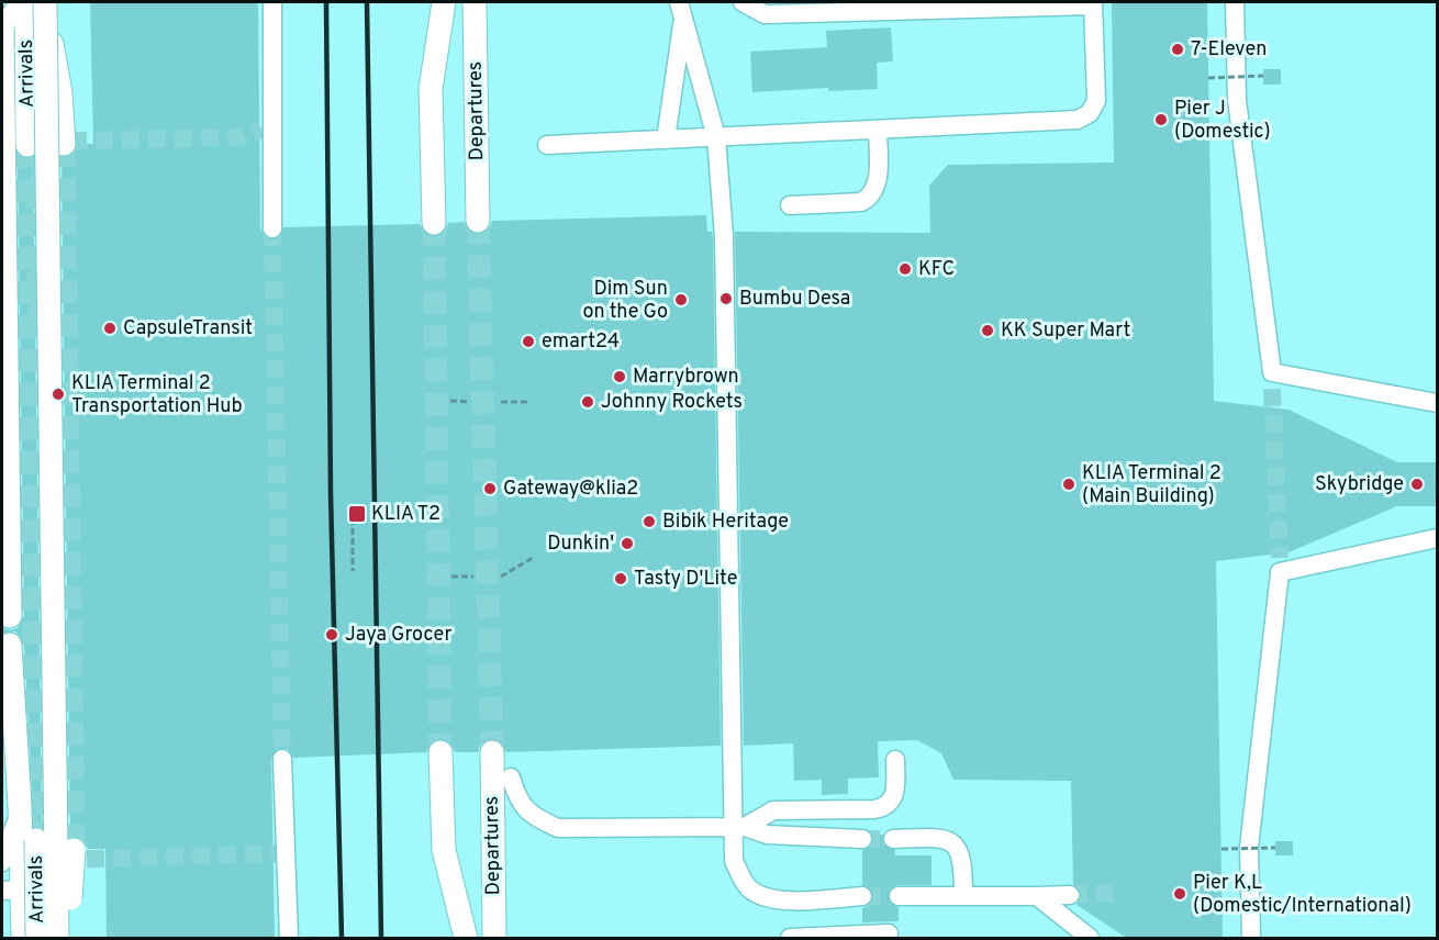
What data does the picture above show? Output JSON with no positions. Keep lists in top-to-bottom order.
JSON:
{
  "streets": {
    "main road": ["Arrivals", "Departures"]
  },
  "places": {
    "other": [
      "7-Eleven",
      "Pier J (Domestic)",
      "KFC",
      "Bumbu Desa",
      "Dim Sun on the Go",
      "CapsuleTransit",
      "KK Super Mart",
      "emart24",
      "Marrybrown",
      "KLIA Terminal 2 Transportation Hub",
      "Johnny Rockets",
      "KLIA Terminal 2 (Main Building)",
      "Skybridge",
      "Gateway@klia2",
      "Bibik Heritage",
      "Dunkin'",
      "Tasty D'Lite",
      "Jaya Grocer",
      "Pier K,L (Domestic/International)"
    ],
    "transit": ["KLIA T2"]
  }
}
